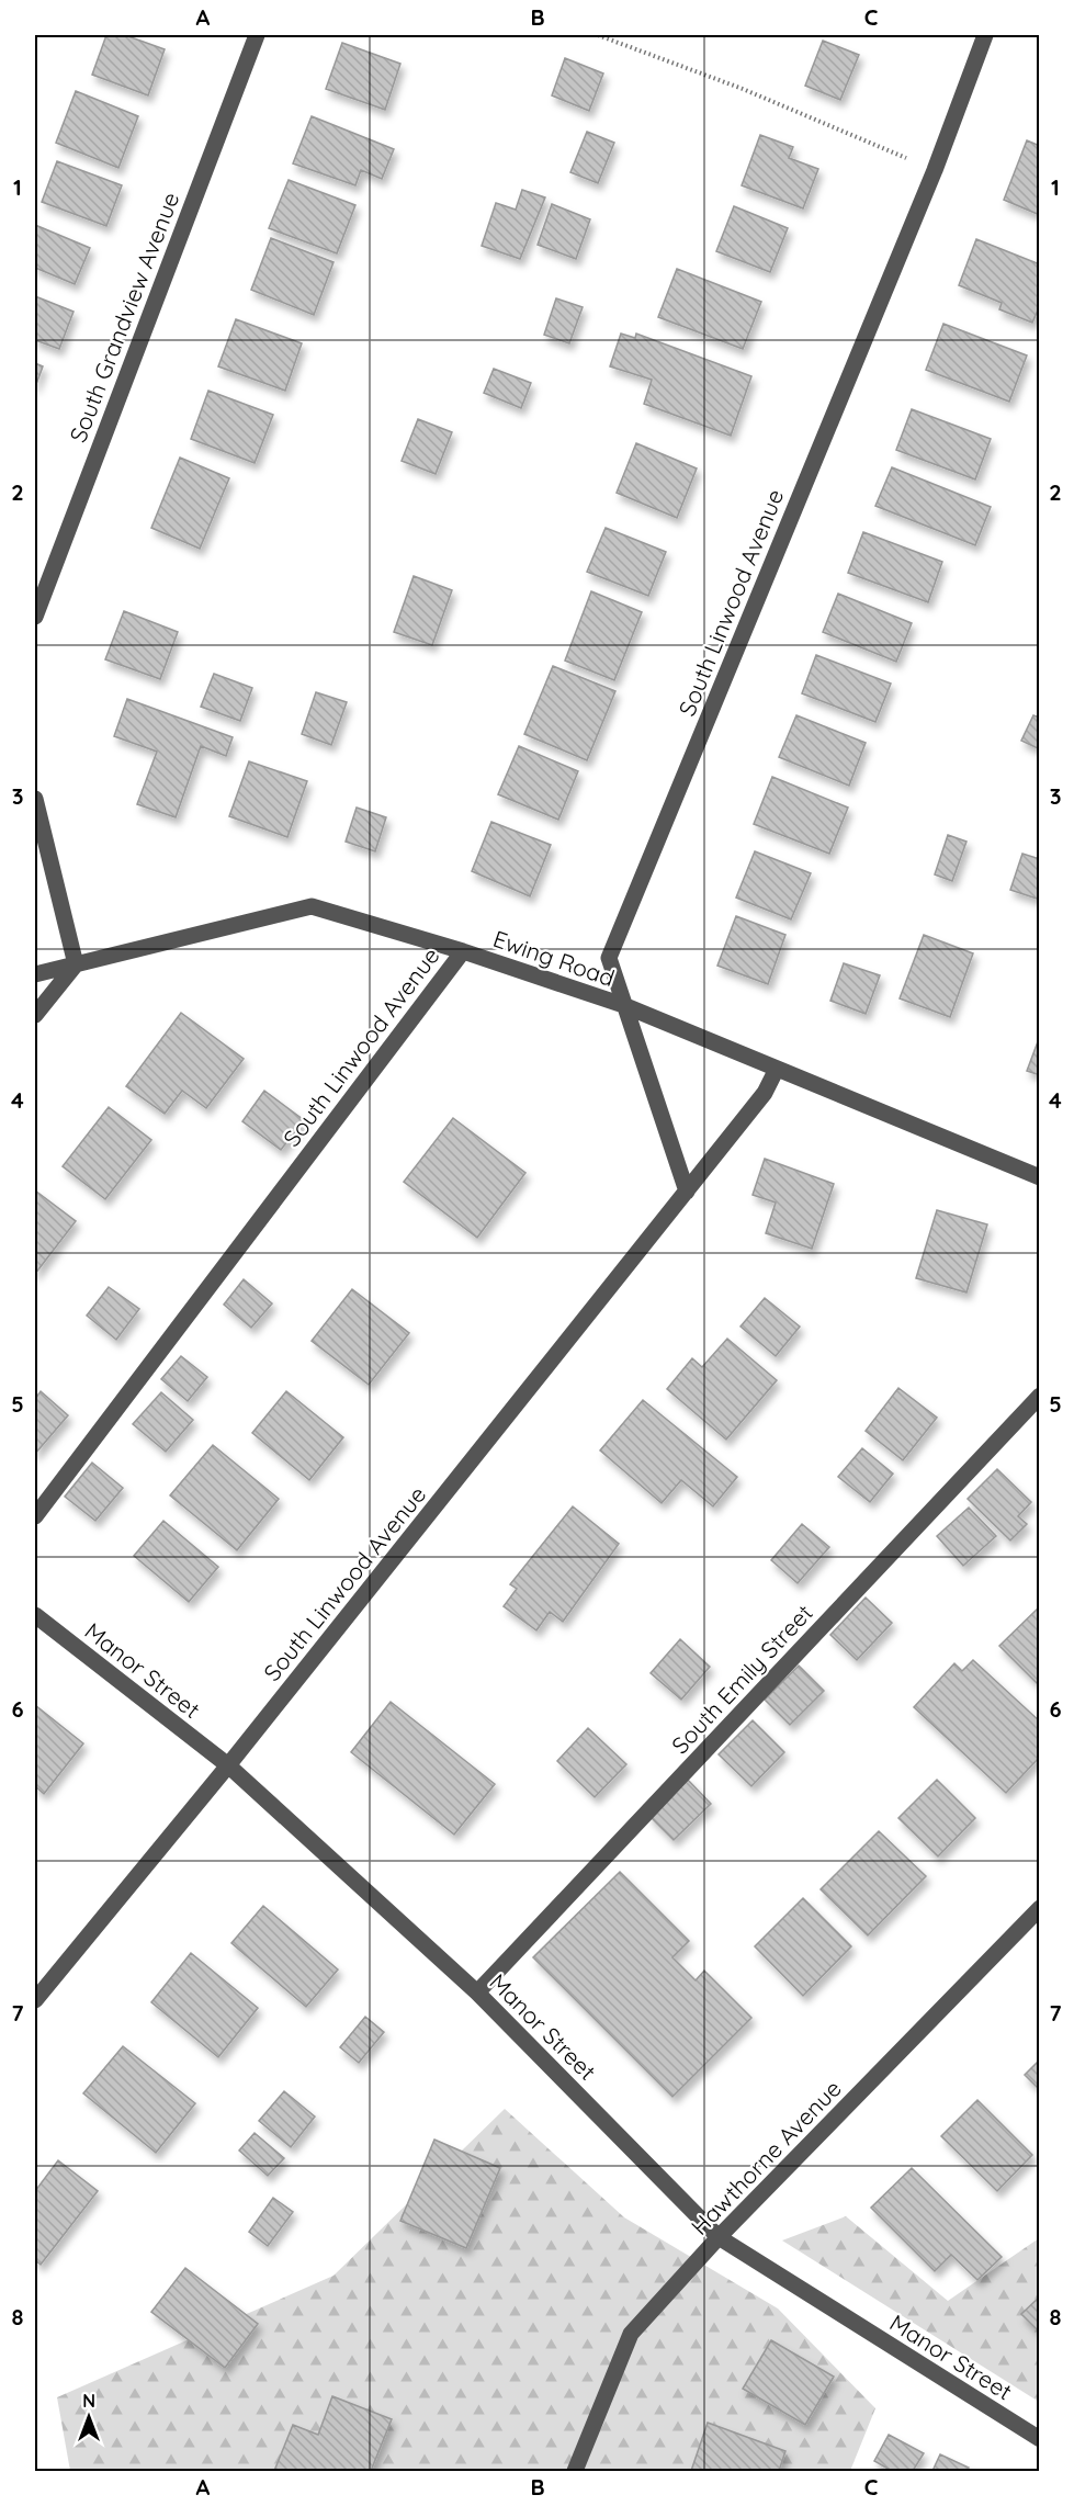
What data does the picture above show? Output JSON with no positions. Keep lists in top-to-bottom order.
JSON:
{
  "streets": {
    "street": [
      "South Grandview Avenue",
      "South Linwood Avenue",
      "Ewing Road",
      "Manor Street",
      "South Emily Street",
      "Hawthorne Avenue"
    ]
  },
  "crossings": [
    ["South Linwood Avenue", "Ewing Road"],
    ["South Linwood Avenue", "Manor Street"],
    ["Manor Street", "South Emily Street"],
    ["Manor Street", "Hawthorne Avenue"]
  ],
  "north": "top",
  "grid": {
    "columns": ["A", "B", "C"],
    "rows": [
      "1",
      "2",
      "3",
      "4",
      "5",
      "6",
      "7",
      "8"
    ]
  }
}
